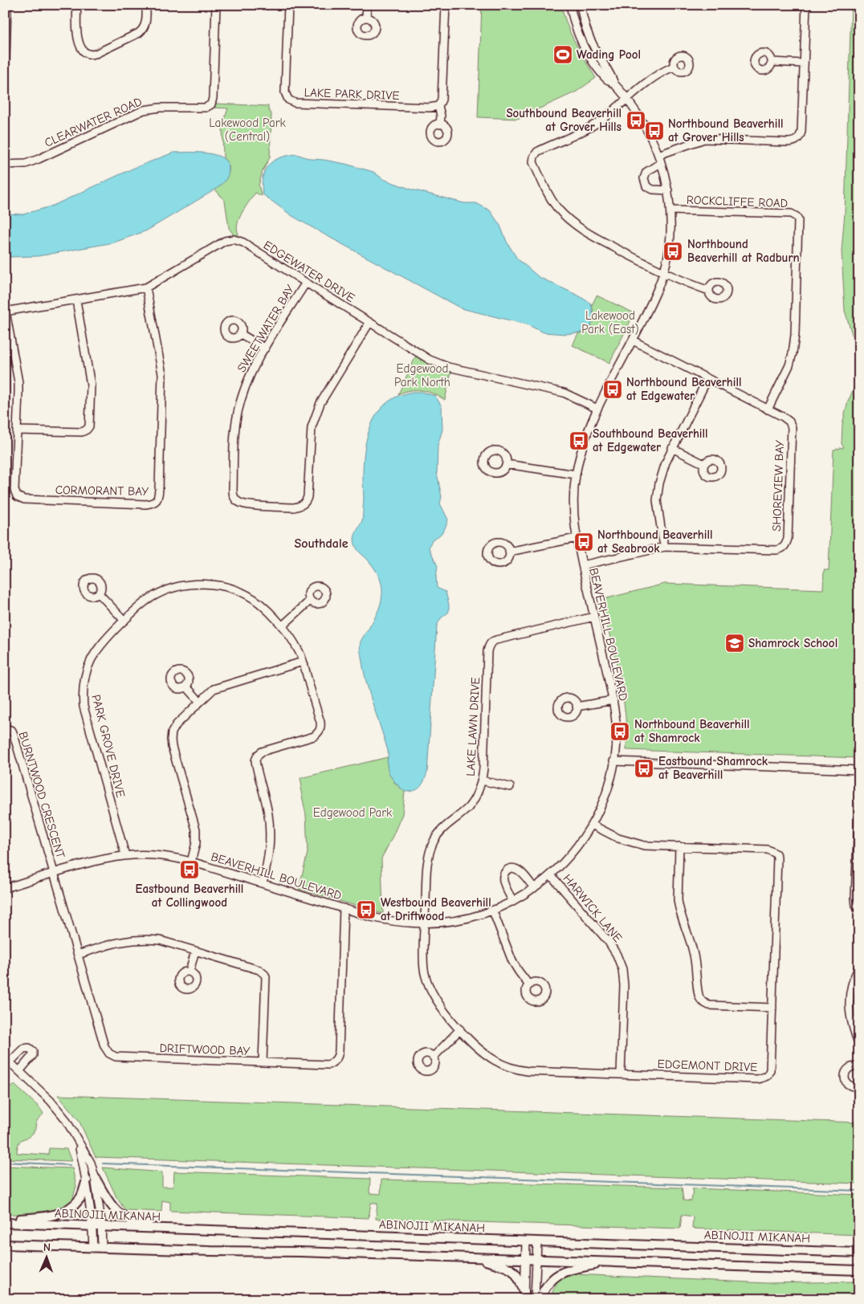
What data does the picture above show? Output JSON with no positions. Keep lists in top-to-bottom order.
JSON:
{
  "streets": {
    "main road": ["ABINOJII MIKANAH"],
    "street": [
      "LAKE PARK DRIVE",
      "CLEARWATER ROAD",
      "ROCKCLIFFE ROAD",
      "EDGEWATER DRIVE",
      "SWEETWATER BAY",
      "SHOREVIEW BAY",
      "CORMORANT BAY",
      "BEAVERHILL BOULEVARD",
      "LAKE LAWN DRIVE",
      "PARK GROVE DRIVE",
      "BURNTWOOD CRESCENT",
      "HARWICK LANE",
      "DRIFTWOOD BAY",
      "EDGEMONT DRIVE"
    ]
  },
  "crossings": [
    ["ROCKCLIFFE ROAD", "SHOREVIEW BAY"],
    ["ROCKCLIFFE ROAD", "BEAVERHILL BOULEVARD"],
    ["EDGEWATER DRIVE", "SWEETWATER BAY"],
    ["EDGEWATER DRIVE", "CORMORANT BAY"],
    ["EDGEWATER DRIVE", "BEAVERHILL BOULEVARD"],
    ["SHOREVIEW BAY", "BEAVERHILL BOULEVARD"],
    ["BEAVERHILL BOULEVARD", "LAKE LAWN DRIVE"],
    ["BEAVERHILL BOULEVARD", "PARK GROVE DRIVE"],
    ["BEAVERHILL BOULEVARD", "BURNTWOOD CRESCENT"],
    ["BEAVERHILL BOULEVARD", "HARWICK LANE"],
    ["BEAVERHILL BOULEVARD", "DRIFTWOOD BAY"],
    ["BEAVERHILL BOULEVARD", "EDGEMONT DRIVE"],
    ["LAKE LAWN DRIVE", "EDGEMONT DRIVE"],
    ["BURNTWOOD CRESCENT", "DRIFTWOOD BAY"],
    ["HARWICK LANE", "EDGEMONT DRIVE"]
  ],
  "districts": ["Southdale"],
  "parks": [
    "Lakewood Park (Central)",
    "Lakewood Park (East)",
    "Edgewood Park North",
    "Edgewood Park"
  ],
  "places": {
    "sports": ["Wading Pool"],
    "bus stop": [
      "Southbound Beaverhill at Grover Hills",
      "Northbound Beaverhill at Grover Hills",
      "Northbound Beaverhill at Radburn",
      "Northbound Beaverhill at Edgewater",
      "Southbound Beaverhill at Edgewater",
      "Northbound Beaverhill at Seabrook",
      "Northbound Beaverhill at Shamrock",
      "Eastbound Shamrock at Beaverhill",
      "Eastbound Beaverhill at Collingwood",
      "Westbound Beaverhill at Driftwood"
    ],
    "school or university": ["Shamrock School"]
  },
  "north": "top"
}
